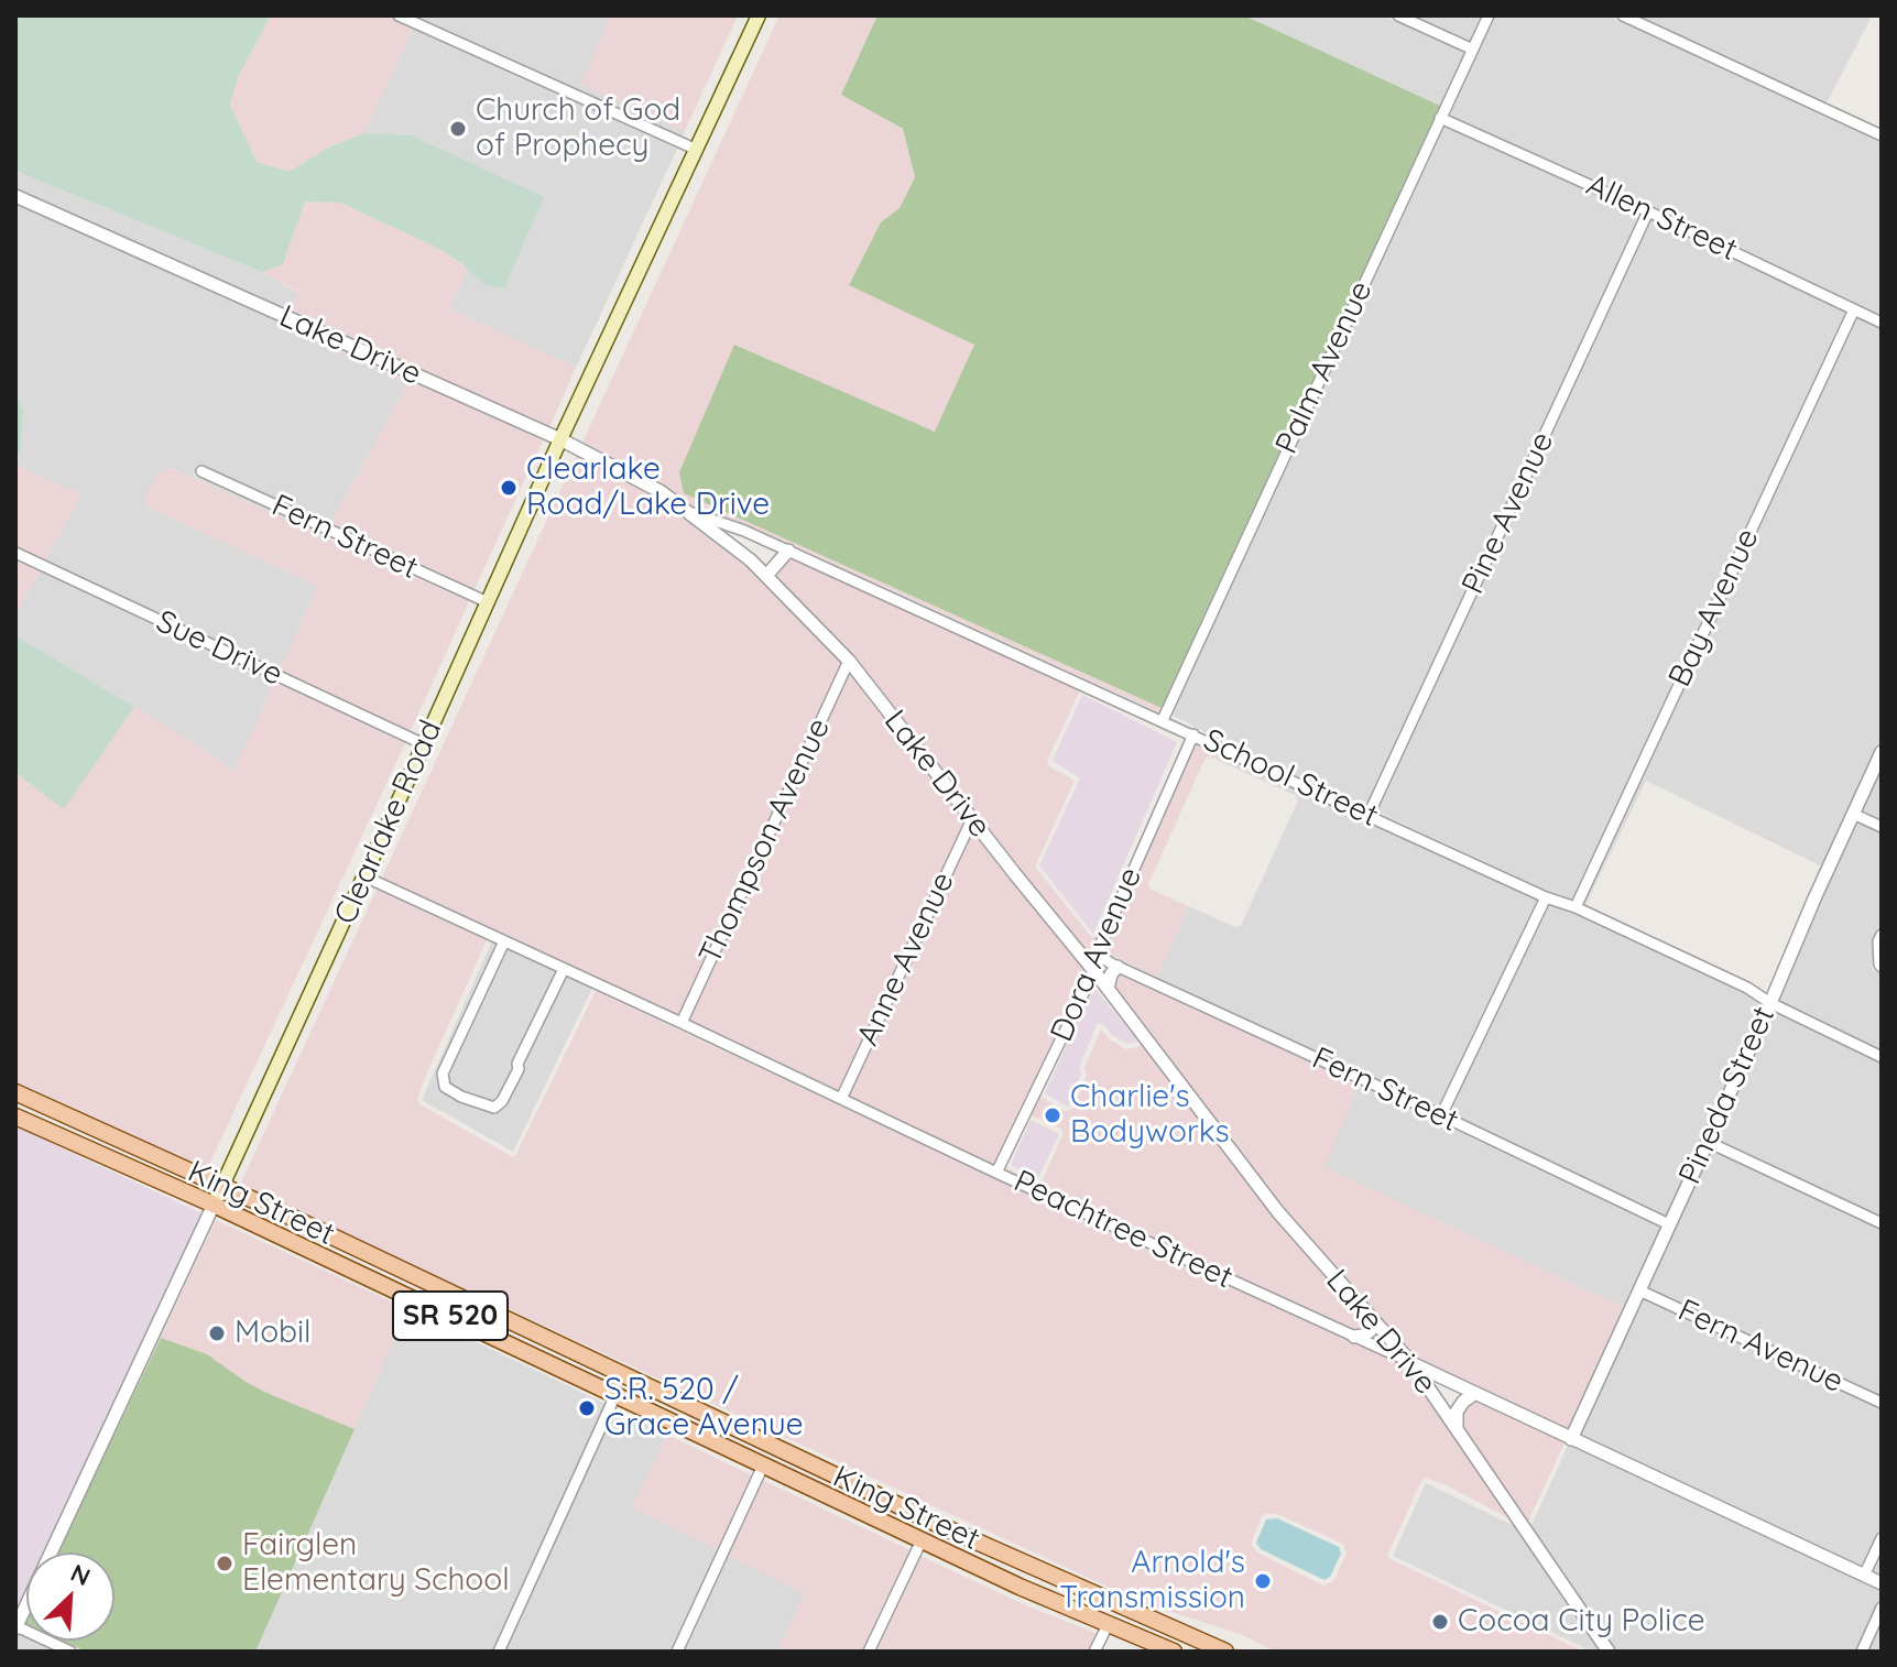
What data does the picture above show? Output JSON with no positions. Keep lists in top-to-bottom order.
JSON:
{
  "streets": {
    "main road": ["Clearlake Road", "King Street", "SR 520"],
    "street": [
      "Allen Street",
      "Lake Drive",
      "Palm Avenue",
      "Pine Avenue",
      "Fern Street",
      "Bay Avenue",
      "Sue Drive",
      "School Street",
      "Thompson Avenue",
      "Dora Avenue",
      "Anne Avenue",
      "Pineda Street",
      "Peachtree Street",
      "Fern Avenue"
    ]
  },
  "crossings": [
    ["Allen Street", "Palm Avenue"],
    ["Allen Street", "Pine Avenue"],
    ["Allen Street", "Bay Avenue"],
    ["Lake Drive", "School Street"],
    ["Lake Drive", "Clearlake Road"],
    ["Lake Drive", "Thompson Avenue"],
    ["Lake Drive", "Dora Avenue"],
    ["Lake Drive", "Anne Avenue"],
    ["Lake Drive", "Peachtree Street"],
    ["Palm Avenue", "School Street"],
    ["Pine Avenue", "School Street"],
    ["Fern Street", "Clearlake Road"],
    ["Fern Street", "Dora Avenue"],
    ["Fern Street", "Pineda Street"],
    ["Bay Avenue", "School Street"],
    ["Sue Drive", "Clearlake Road"],
    ["School Street", "Dora Avenue"],
    ["School Street", "Pineda Street"],
    ["Clearlake Road", "King Street"],
    ["Clearlake Road", "Peachtree Street"],
    ["Thompson Avenue", "Peachtree Street"],
    ["Dora Avenue", "Peachtree Street"],
    ["Anne Avenue", "Peachtree Street"],
    ["Pineda Street", "Peachtree Street"],
    ["Pineda Street", "Fern Avenue"]
  ],
  "places": [
    "Church of God of Prophecy",
    "Clearlake Road/Lake Drive",
    "Charlie's Bodyworks",
    "Mobil",
    "S.R. 520 / Grace Avenue",
    "Fairglen Elementary School",
    "Arnold's Transmission",
    "Cocoa City Police"
  ],
  "north": "top right"
}
